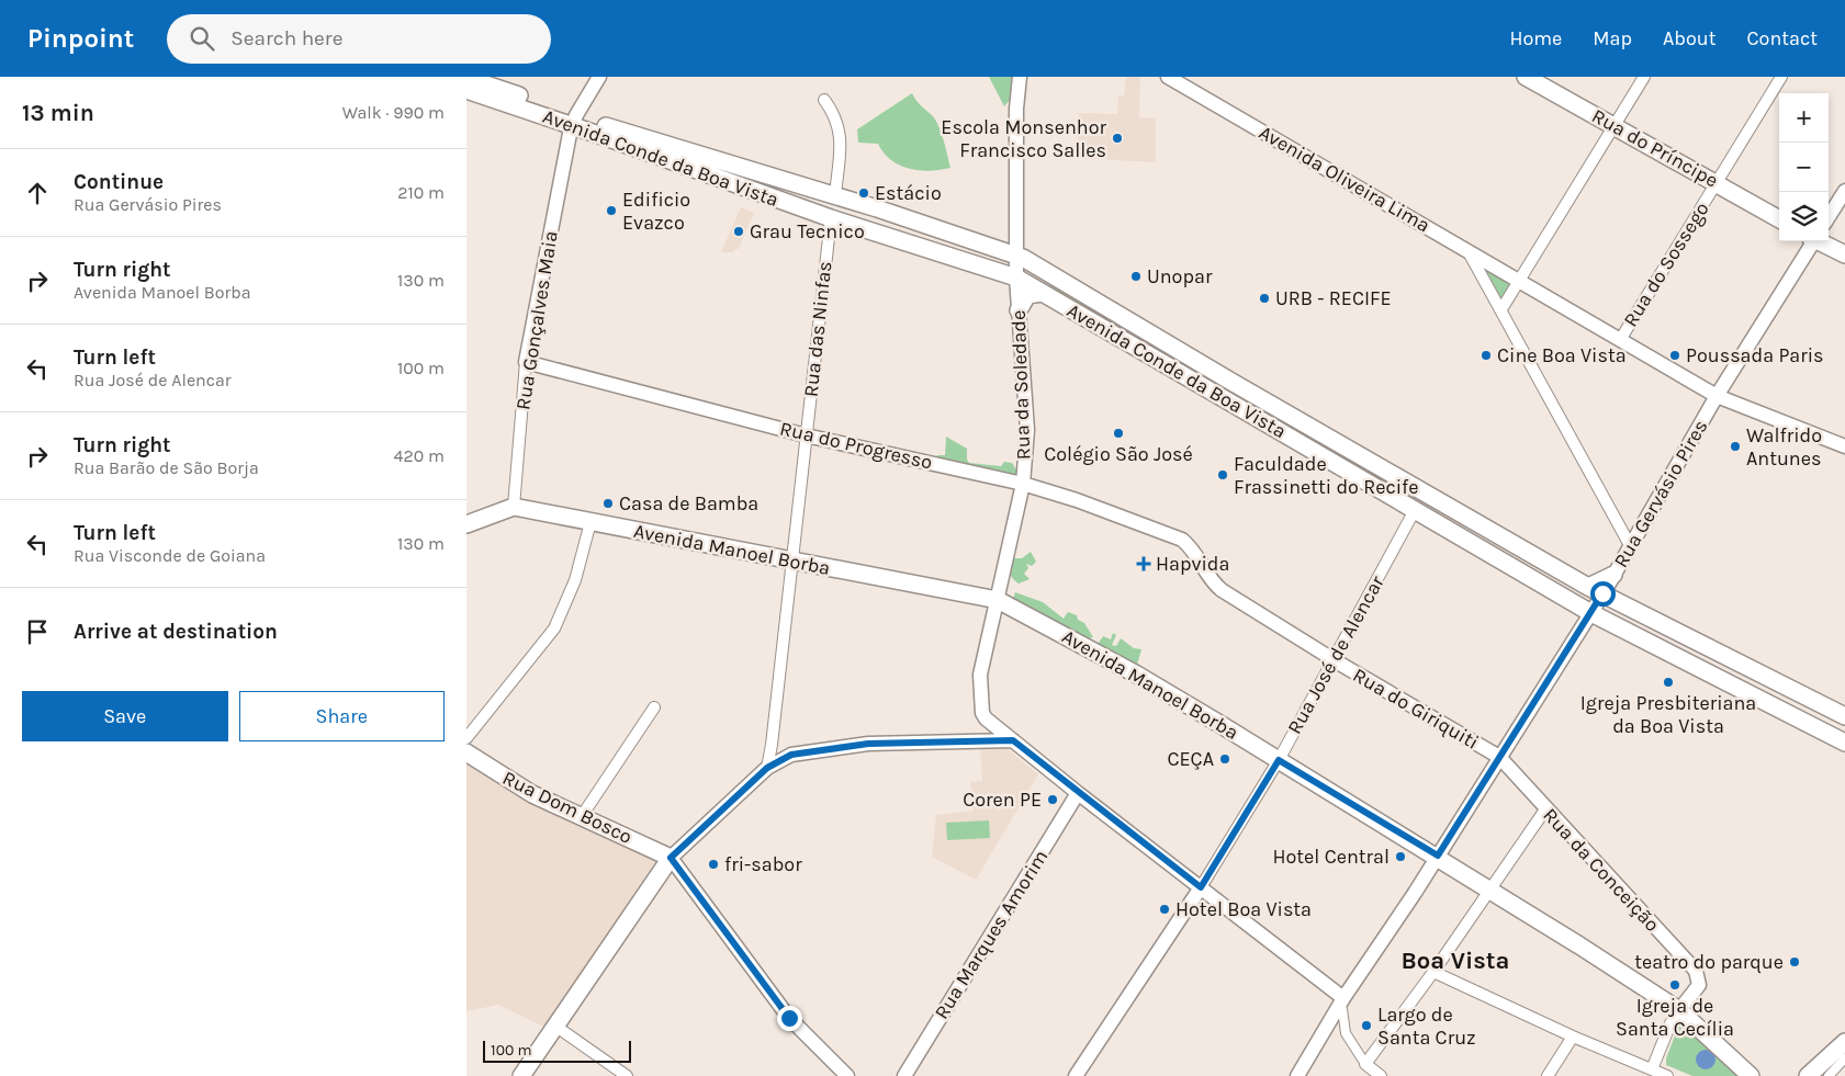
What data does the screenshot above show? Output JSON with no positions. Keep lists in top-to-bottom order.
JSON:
{
  "streets": {
    "main road": [
      "Rua do Príncipe",
      "Avenida Conde da Boa Vista",
      "Avenida Manoel Borba",
      "Rua Dom Bosco"
    ],
    "street": [
      "Avenida Oliveira Lima",
      "Rua do Sossego",
      "Rua Gonçalves Maia",
      "Rua das Ninfas",
      "Rua da Soledade",
      "Rua do Progresso",
      "Rua Gervásio Pires",
      "Rua José de Alencar",
      "Rua do Giriquiti",
      "Rua da Conceição",
      "Rua Marques Amorim"
    ]
  },
  "crossings": [
    ["Rua do Príncipe", "Rua do Sossego"],
    ["Avenida Conde da Boa Vista", "Rua Gonçalves Maia"],
    ["Avenida Conde da Boa Vista", "Rua das Ninfas"],
    ["Avenida Conde da Boa Vista", "Rua da Soledade"],
    ["Avenida Conde da Boa Vista", "Rua José de Alencar"],
    ["Avenida Oliveira Lima", "Rua do Sossego"],
    ["Avenida Oliveira Lima", "Rua Gervásio Pires"],
    ["Rua Gonçalves Maia", "Rua do Progresso"],
    ["Rua Gonçalves Maia", "Avenida Manoel Borba"],
    ["Rua das Ninfas", "Rua do Progresso"],
    ["Rua das Ninfas", "Avenida Manoel Borba"],
    ["Rua da Soledade", "Rua do Progresso"],
    ["Rua da Soledade", "Avenida Manoel Borba"],
    ["Rua da Soledade", "Rua José de Alencar"],
    ["Rua da Soledade", "Rua Marques Amorim"],
    ["Rua do Progresso", "Rua do Giriquiti"],
    ["Avenida Manoel Borba", "Rua José de Alencar"],
    ["Avenida Manoel Borba", "Rua da Conceição"],
    ["Rua José de Alencar", "Rua do Giriquiti"],
    ["Rua do Giriquiti", "Rua da Conceição"]
  ],
  "districts": ["Boa Vista"],
  "places": {
    "other": [
      "Escola Monsenhor Francisco Salles",
      "Estácio",
      "Edificio Evazco",
      "Grau Tecnico",
      "Unopar",
      "URB - RECIFE",
      "Cine Boa Vista",
      "Poussada Paris",
      "Colégio São José",
      "Walfrido Antunes",
      "Faculdade Frassinetti do Recife",
      "Casa de Bamba",
      "Igreja Presbiteriana da Boa Vista",
      "CEÇA",
      "Coren PE",
      "Hotel Central",
      "fri-sabor",
      "Hotel Boa Vista",
      "teatro do parque",
      "Igreja de Santa Cecília",
      "Largo de Santa Cruz"
    ],
    "health": ["Hapvida"]
  },
  "scale_bar": "100 m",
  "page": {
    "header": "Pinpoint",
    "search": "Search here",
    "nav": [
      "Home",
      "Map",
      "About",
      "Contact"
    ],
    "heading": ["13 min", "Walk · 990 m"],
    "map_buttons": ["+", "−"],
    "list": [
      ["Continue", "Rua Gervásio Pires", "210 m"],
      ["Turn right", "Avenida Manoel Borba", "130 m"],
      ["Turn left", "Rua José de Alencar", "100 m"],
      ["Turn right", "Rua Barão de São Borja", "420 m"],
      ["Turn left", "Rua Visconde de Goiana", "130 m"],
      "Arrive at destination"
    ],
    "buttons": ["Save", "Share"],
    "scale": "100 m"
  }
}
